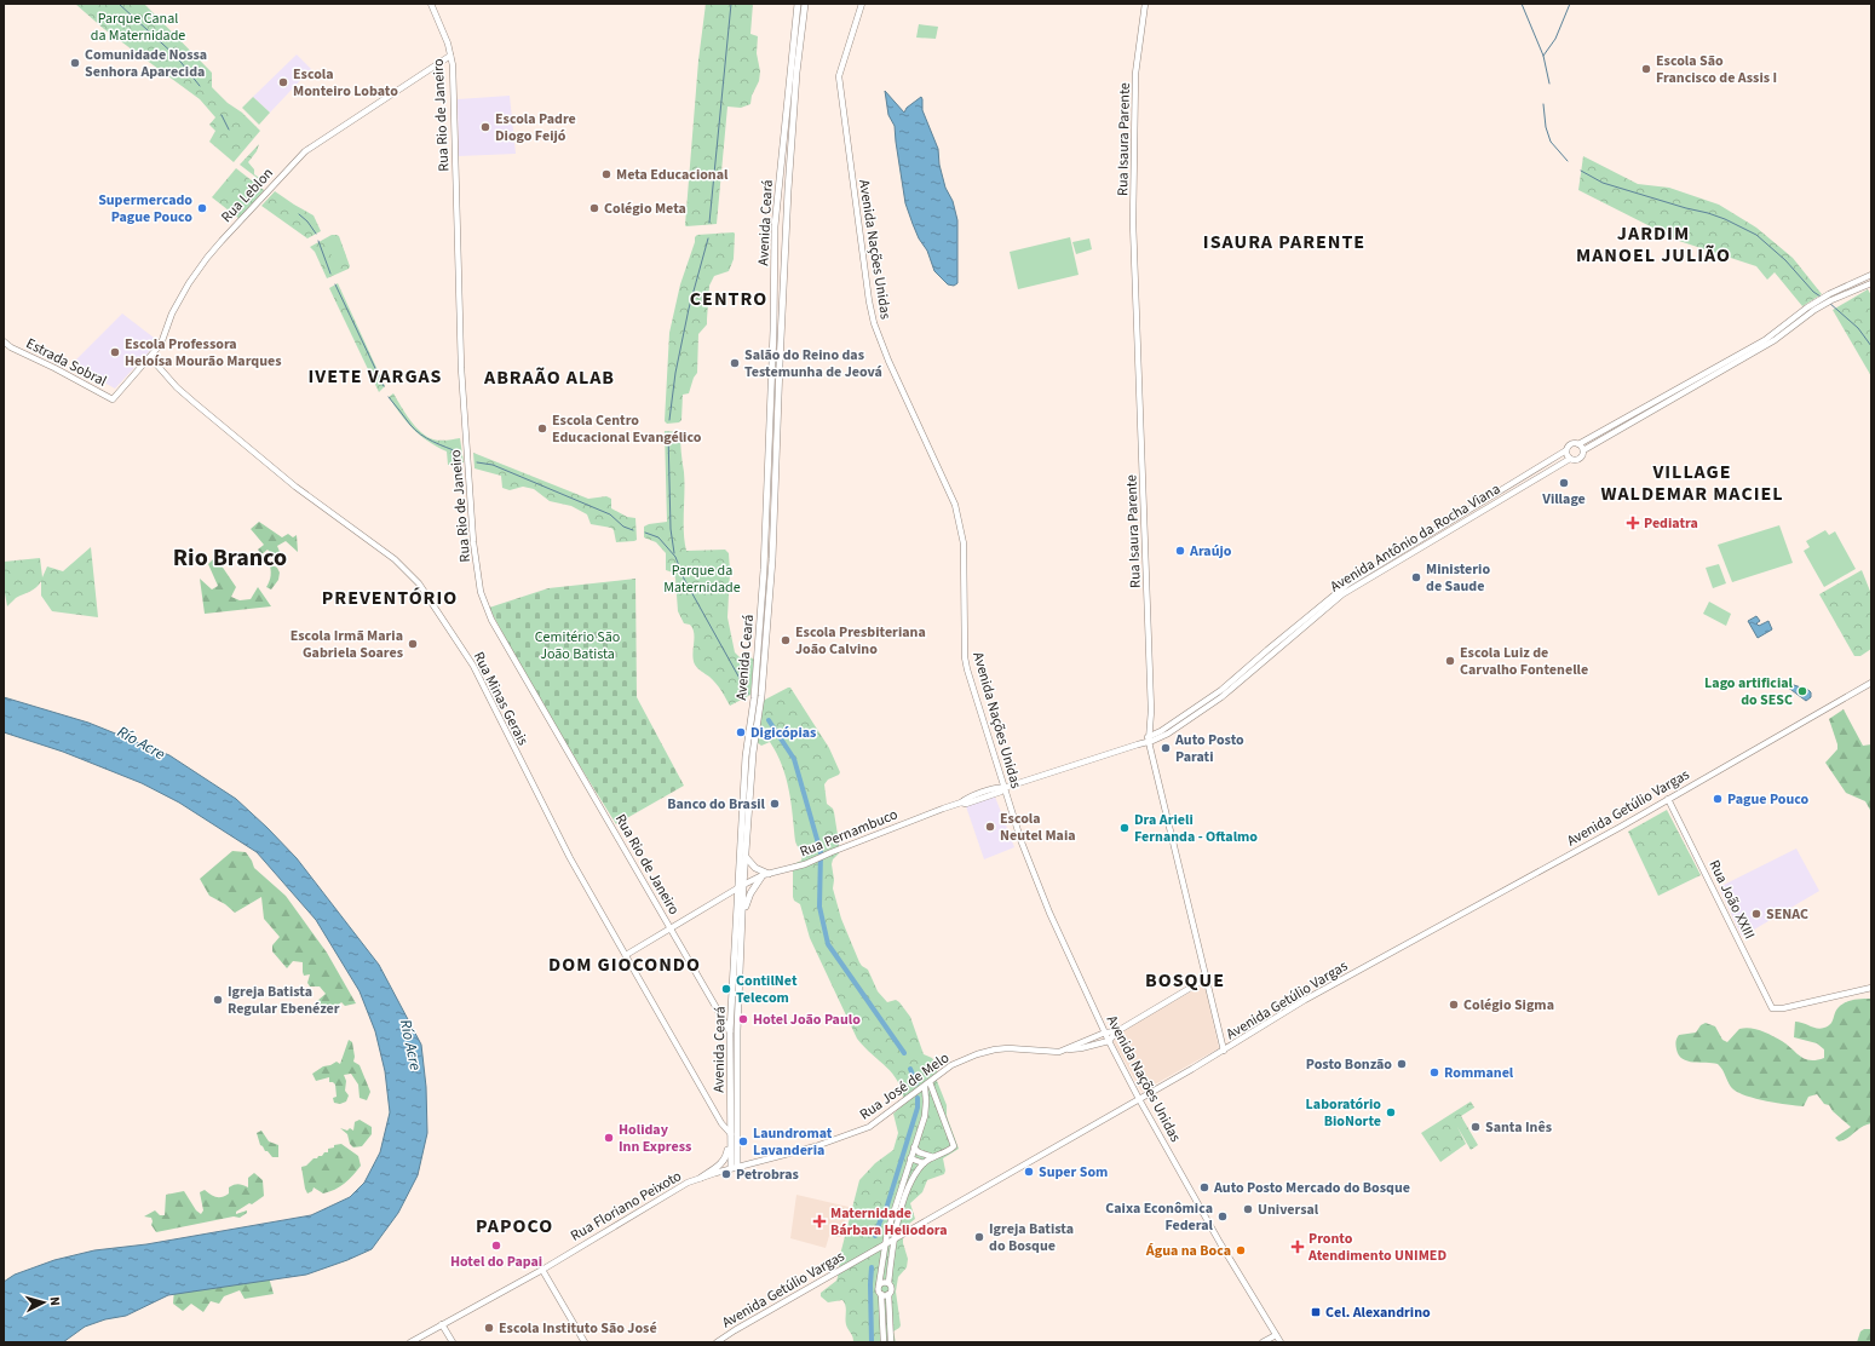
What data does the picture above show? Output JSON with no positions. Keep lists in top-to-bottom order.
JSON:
{
  "streets": {
    "main road": ["Avenida Ceará"],
    "street": [
      "Rua Rio de Janeiro",
      "Rua Isaura Parente",
      "Rua Leblon",
      "Avenida Nações Unidas",
      "Estrada Sobral",
      "Avenida Antônio da Rocha Viana",
      "Rua Minas Gerais",
      "Avenida Getúlio Vargas",
      "Rua Pernambuco",
      "Rua João XXIII",
      "Rua José de Melo",
      "Rua Floriano Peixoto"
    ]
  },
  "crossings": [
    ["Rua Rio de Janeiro", "Rua Leblon"],
    ["Rua Rio de Janeiro", "Avenida Ceará"],
    ["Rua Rio de Janeiro", "Rua Pernambuco"],
    ["Rua Isaura Parente", "Avenida Antônio da Rocha Viana"],
    ["Rua Isaura Parente", "Avenida Getúlio Vargas"],
    ["Rua Leblon", "Estrada Sobral"],
    ["Rua Leblon", "Rua Minas Gerais"],
    ["Avenida Ceará", "Rua Minas Gerais"],
    ["Avenida Ceará", "Rua Pernambuco"],
    ["Avenida Ceará", "Rua José de Melo"],
    ["Avenida Ceará", "Rua Floriano Peixoto"],
    ["Avenida Nações Unidas", "Avenida Antônio da Rocha Viana"],
    ["Avenida Nações Unidas", "Avenida Getúlio Vargas"],
    ["Avenida Nações Unidas", "Rua Pernambuco"],
    ["Avenida Nações Unidas", "Rua José de Melo"],
    ["Avenida Antônio da Rocha Viana", "Rua Pernambuco"],
    ["Rua Minas Gerais", "Rua Pernambuco"],
    ["Avenida Getúlio Vargas", "Rua João XXIII"],
    ["Rua José de Melo", "Rua Floriano Peixoto"]
  ],
  "districts": [
    "JARDIM MANOEL JULIÃO",
    "ISAURA PARENTE",
    "CENTRO",
    "IVETE VARGAS",
    "ABRAÃO ALAB",
    "VILLAGE WALDEMAR MACIEL",
    "Rio Branco",
    "PREVENTÓRIO",
    "DOM GIOCONDO",
    "BOSQUE",
    "PAPOCO"
  ],
  "water": ["Río Acre"],
  "parks": ["Parque Canal da Maternidade", "Parque da Maternidade", "Cemitério São João Batista"],
  "places": {
    "other": [
      "Comunidade Nossa Senhora Aparecida",
      "Escola São Francisco de Assis I",
      "Escola Monteiro Lobato",
      "Escola Padre Diogo Feijó",
      "Meta Educacional",
      "Supermercado Pague Pouco",
      "Colégio Meta",
      "Escola Professora Heloísa Mourão Marques",
      "Salão do Reino das Testemunha de Jeová",
      "Escola Centro Educacional Evangélico",
      "Village",
      "Araújo",
      "Ministerio de Saude",
      "Escola Presbiteriana João Calvino",
      "Escola Irmã Maria Gabriela Soares",
      "Escola Luiz de Carvalho Fontenelle",
      "Lago artificial do SESC",
      "Digicópias",
      "Auto Posto Parati",
      "Pague Pouco",
      "Banco do Brasil",
      "Escola Neutel Maia",
      "Dra Arieli Fernanda - Oftalmo",
      "SENAC",
      "ContilNet Telecom",
      "Igreja Batista Regular Ebenézer",
      "Colégio Sigma",
      "Hotel João Paulo",
      "Posto Bonzão",
      "Rommanel",
      "Laboratório BioNorte",
      "Santa Inês",
      "Holiday Inn Express",
      "Laundromat Lavanderia",
      "Super Som",
      "Petrobras",
      "Auto Posto Mercado do Bosque",
      "Universal",
      "Caixa Econômica Federal",
      "Igreja Batista do Bosque",
      "Hotel do Papai",
      "Água na Boca",
      "Escola Instituto São José"
    ],
    "health": ["Pediatra", "Maternidade Bárbara Heliodora", "Pronto Atendimento UNIMED"],
    "transit": ["Cel. Alexandrino"]
  },
  "north": "right"
}
